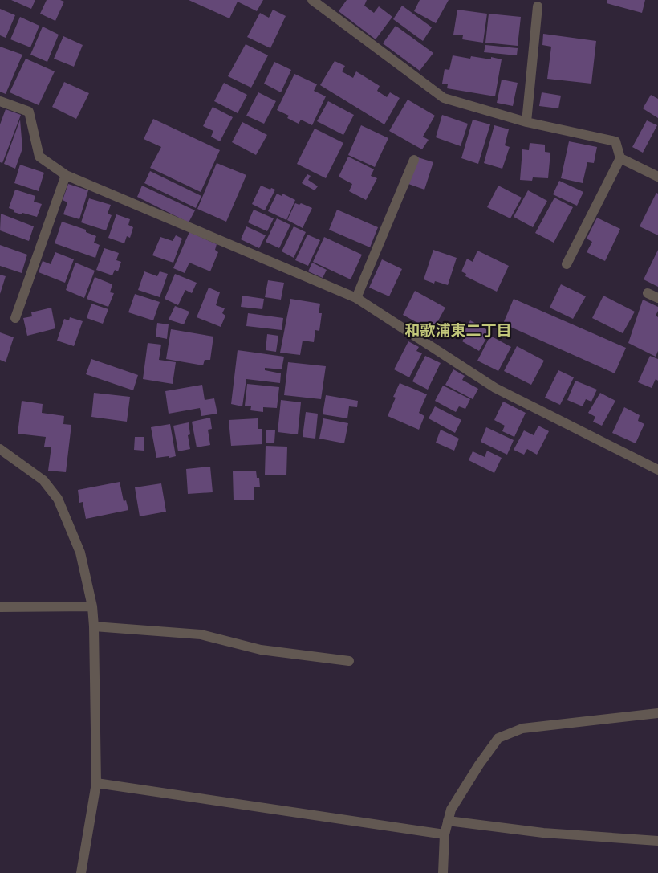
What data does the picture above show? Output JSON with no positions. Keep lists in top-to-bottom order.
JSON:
{
  "districts": ["和歌浦東二丁目"]
}
